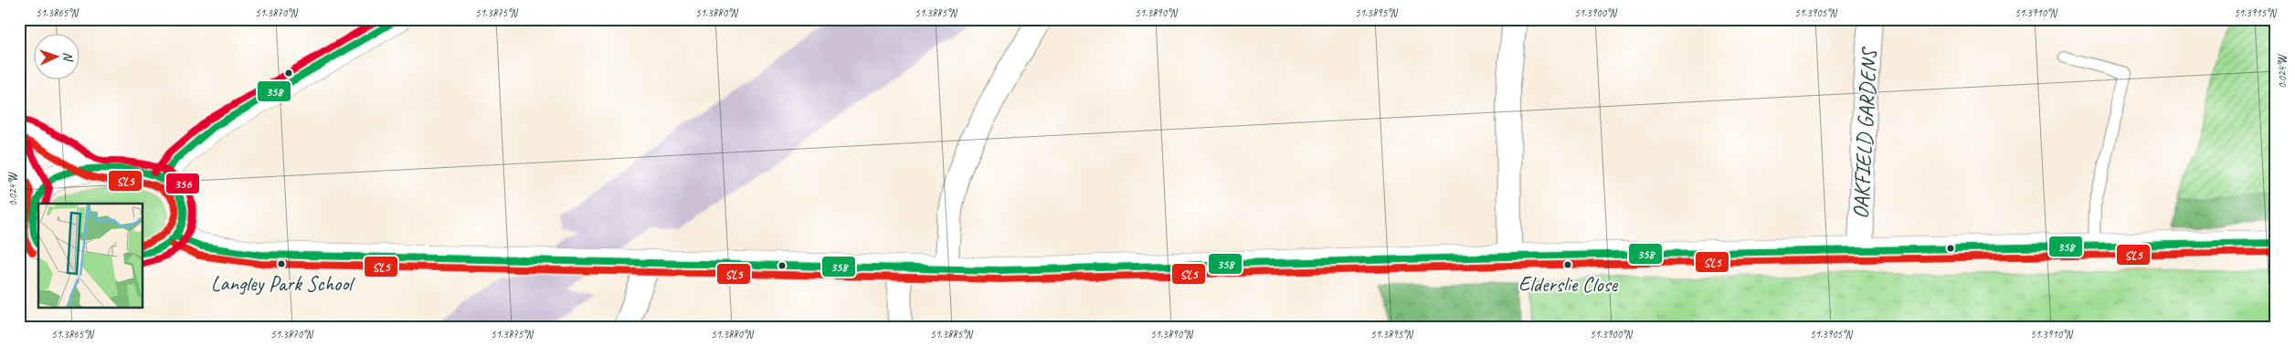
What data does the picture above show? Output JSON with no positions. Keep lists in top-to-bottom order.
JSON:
{
  "streets": {
    "street": ["OAKFIELD GARDENS"]
  },
  "places": ["Langley Park School", "Elderslie Close"],
  "lines": ["transit line 358", "transit line 356", "transit line SL5"],
  "north": "right",
  "coordinates": [
    "51.3865°N",
    "51.3870°N",
    "51.3875°N",
    "51.3880°N",
    "51.3885°N",
    "51.3890°N",
    "51.3895°N",
    "51.3900°N",
    "51.3905°N",
    "51.3910°N",
    "51.3915°N",
    "0.024°W"
  ]
}
